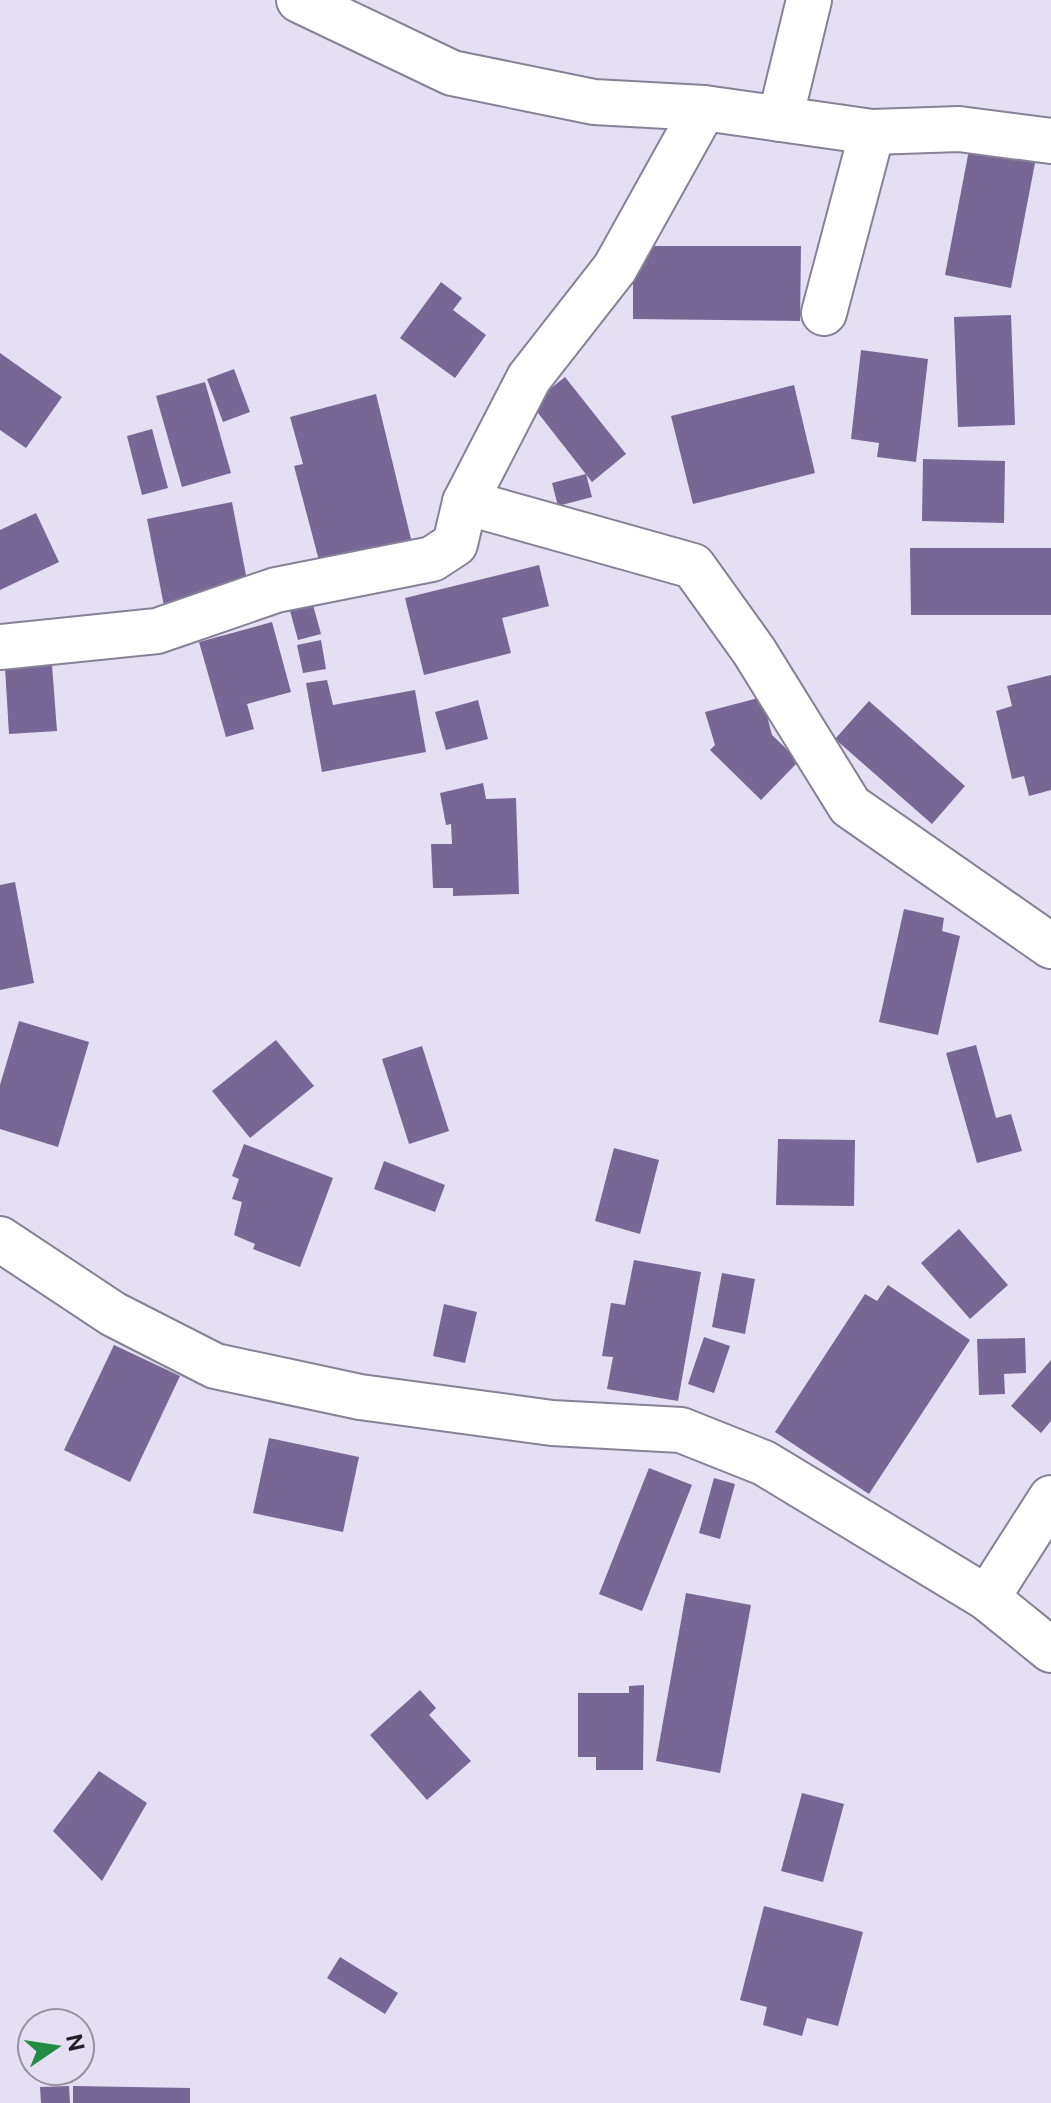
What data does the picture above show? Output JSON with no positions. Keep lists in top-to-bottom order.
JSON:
{
  "north": "right"
}
